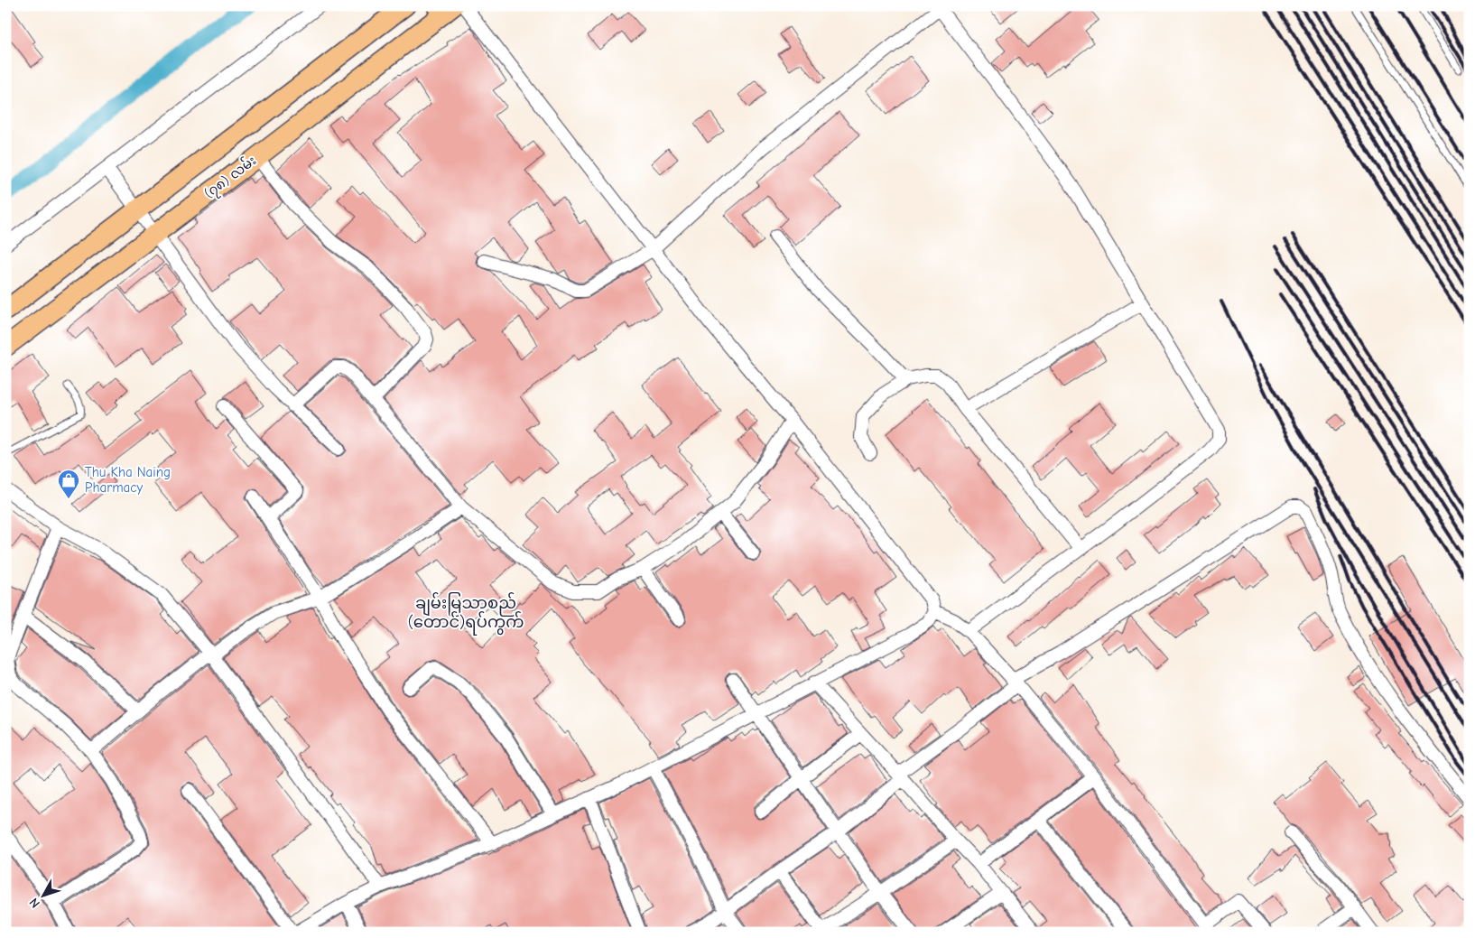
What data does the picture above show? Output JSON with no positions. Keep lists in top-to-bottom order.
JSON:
{
  "streets": {
    "main road": ["(၇၈) လမ်း"]
  },
  "districts": ["ချမ်းမြသာစည် (တောင်)ရပ်ကွက်"],
  "places": {
    "shop": ["Thu Kha Naing Pharmacy"]
  },
  "north": "bottom left"
}
